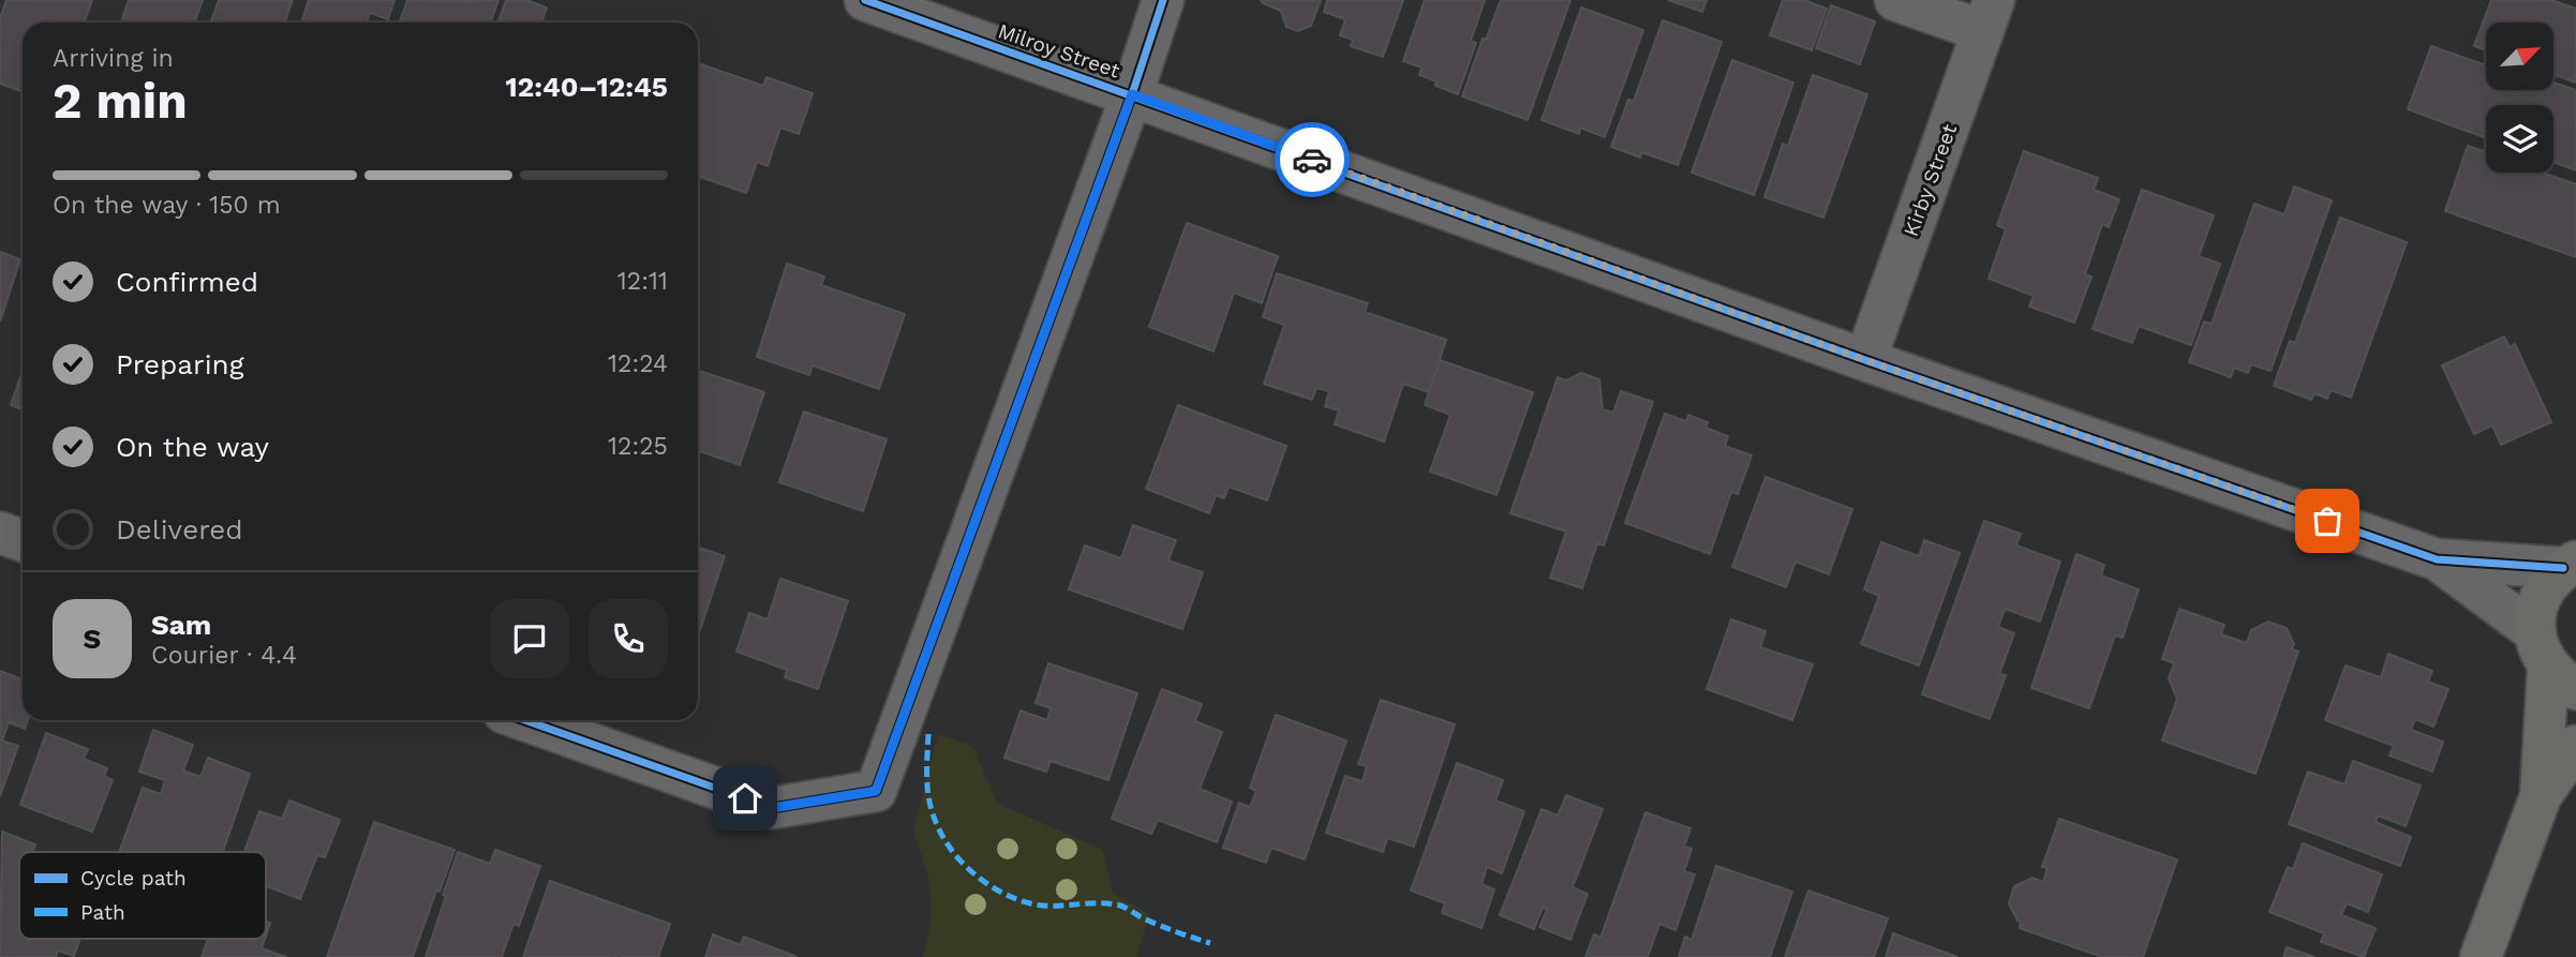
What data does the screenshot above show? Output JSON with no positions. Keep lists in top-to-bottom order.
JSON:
{
  "streets": {
    "street": ["Milroy Street", "Kirby Street"]
  },
  "crossings": [
    ["Milroy Street", "Kirby Street"]
  ],
  "legend": ["Cycle path", "Path"],
  "north": "top right",
  "page": {
    "heading": ["2 min", "Arriving in", "12:40–12:45"],
    "panel": ["Sam", "Courier · 4.4"],
    "bar": "On the way · 150 m",
    "list": [
      ["Confirmed", "12:11"],
      ["Preparing", "12:24"],
      ["On the way", "12:25"],
      "Delivered"
    ],
    "round": "S"
  }
}
